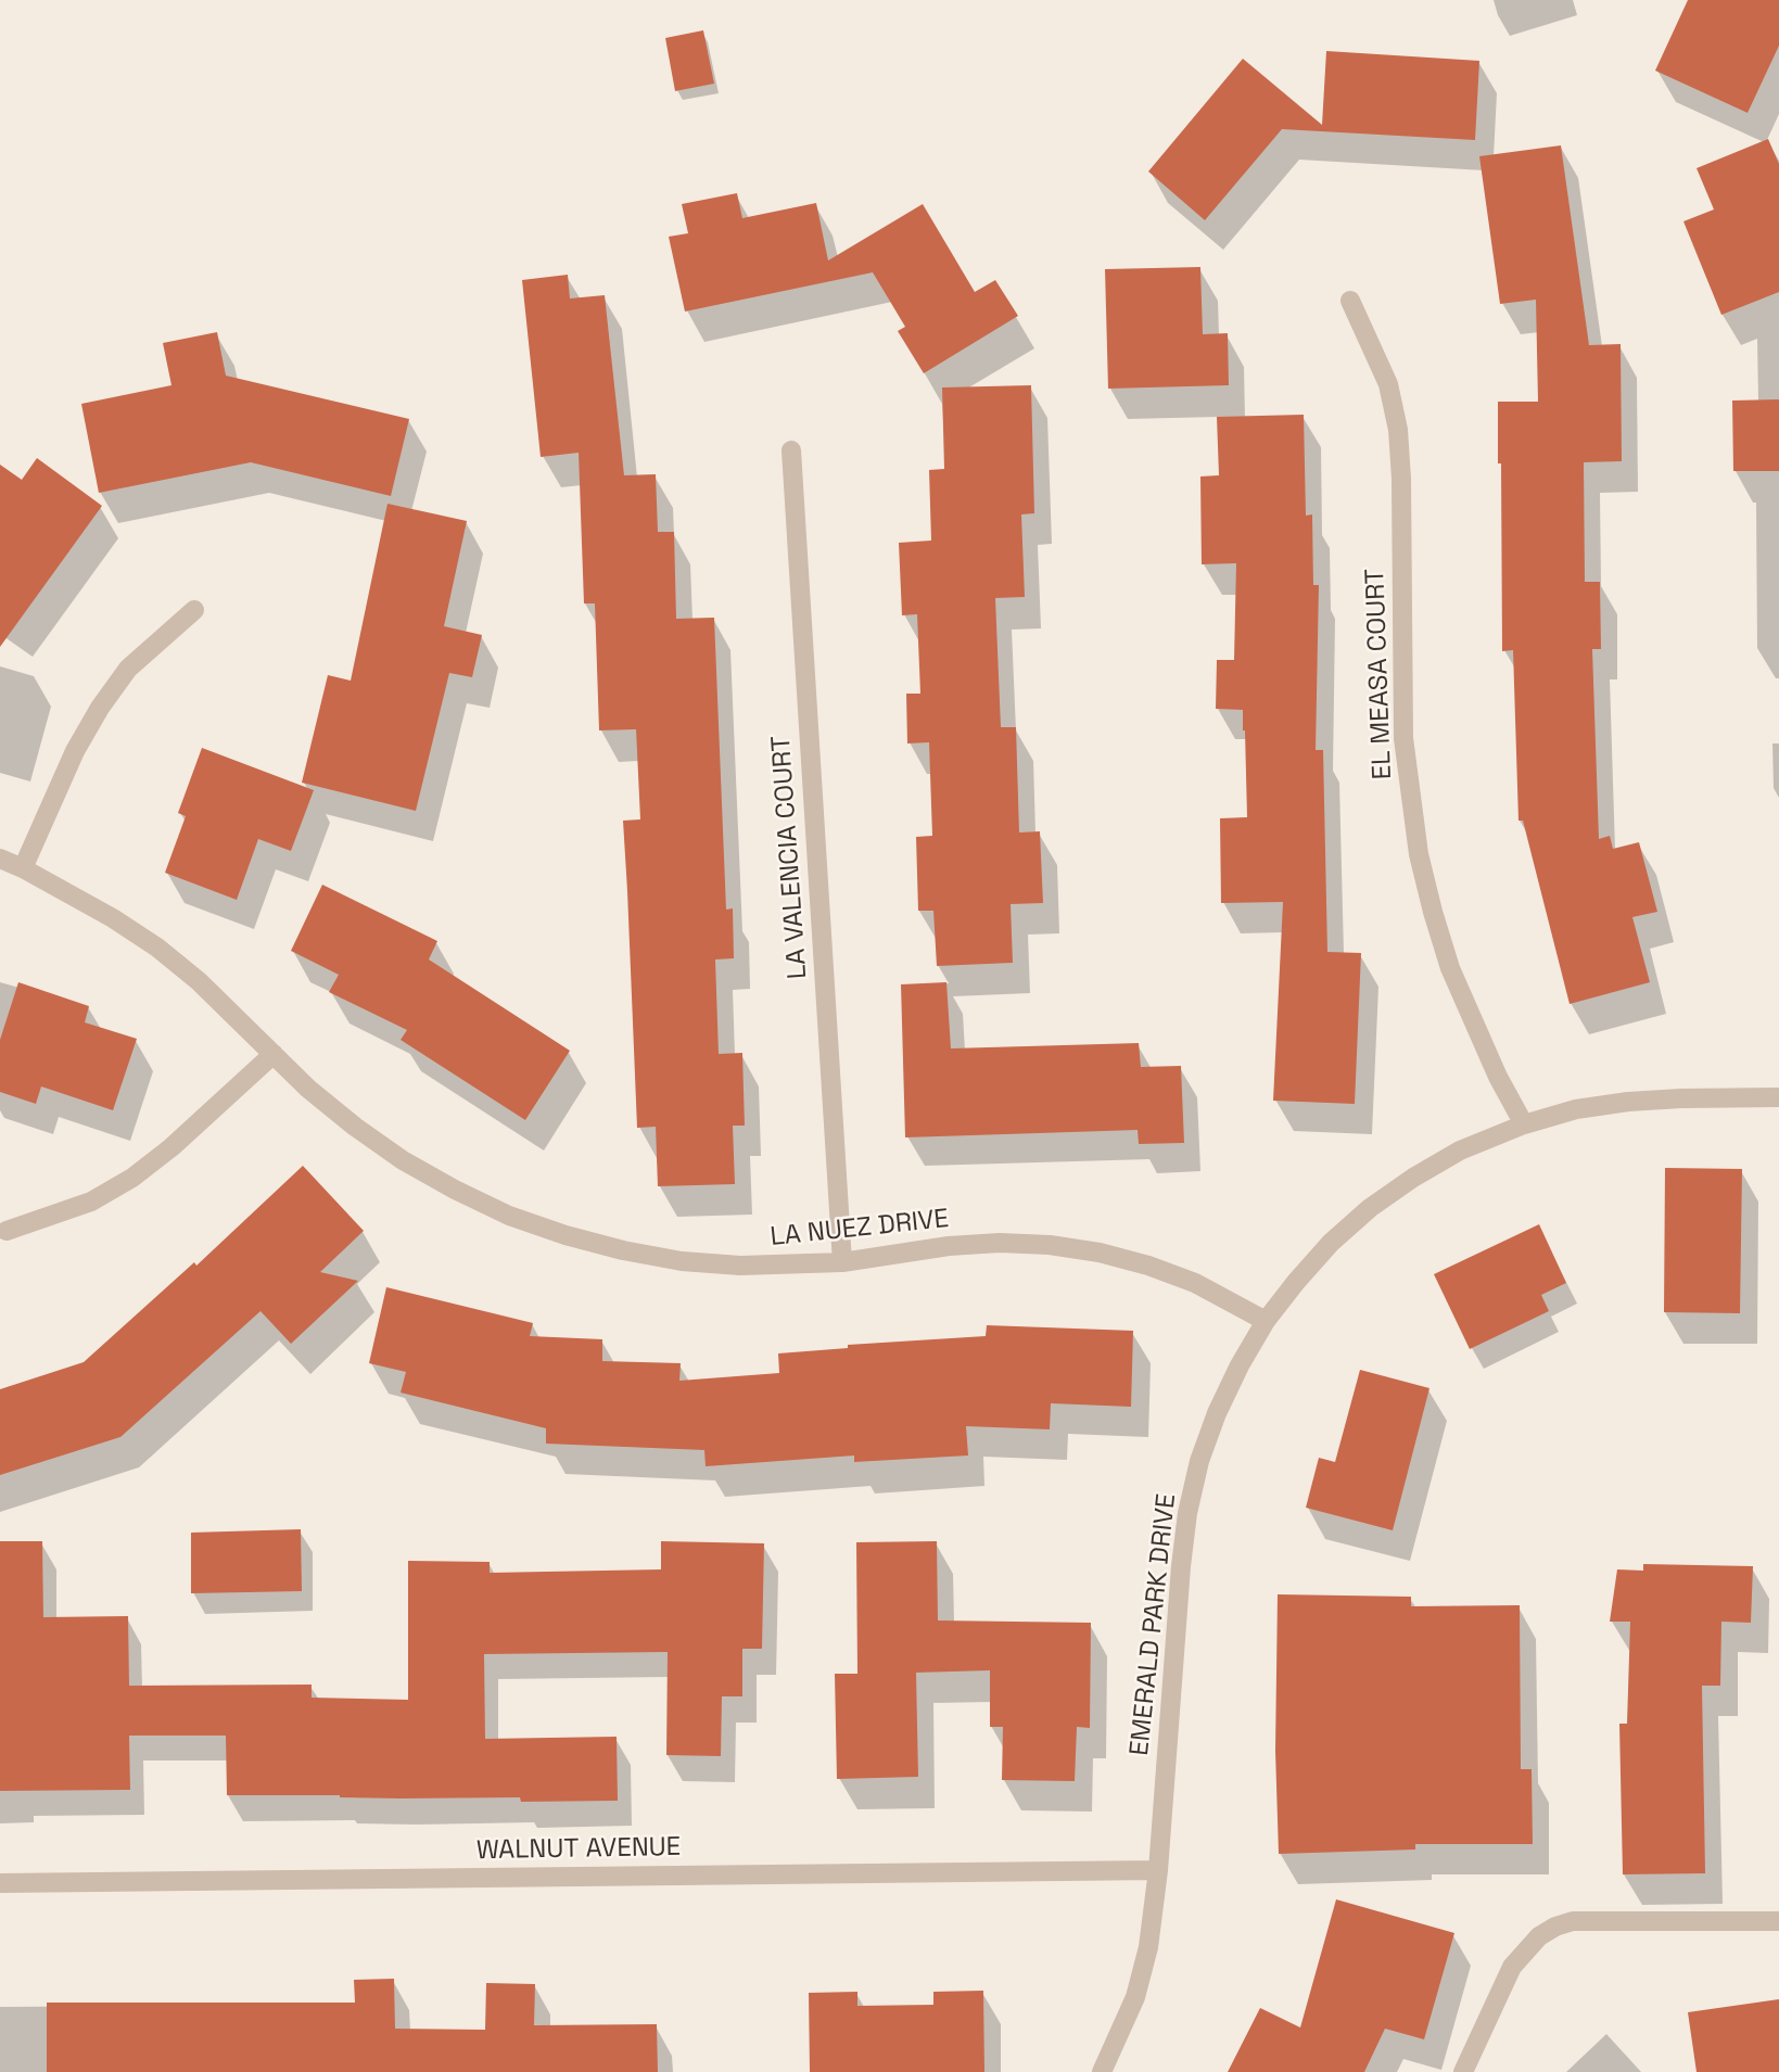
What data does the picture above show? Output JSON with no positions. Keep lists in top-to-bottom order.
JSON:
{
  "streets": {
    "street": [
      "EL MEASA COURT",
      "LA VALENCIA COURT",
      "LA NUEZ DRIVE",
      "EMERALD PARK DRIVE",
      "WALNUT AVENUE"
    ]
  },
  "crossings": [
    ["EL MEASA COURT", "EMERALD PARK DRIVE"],
    ["LA VALENCIA COURT", "LA NUEZ DRIVE"],
    ["LA NUEZ DRIVE", "EMERALD PARK DRIVE"],
    ["EMERALD PARK DRIVE", "WALNUT AVENUE"]
  ]
}
